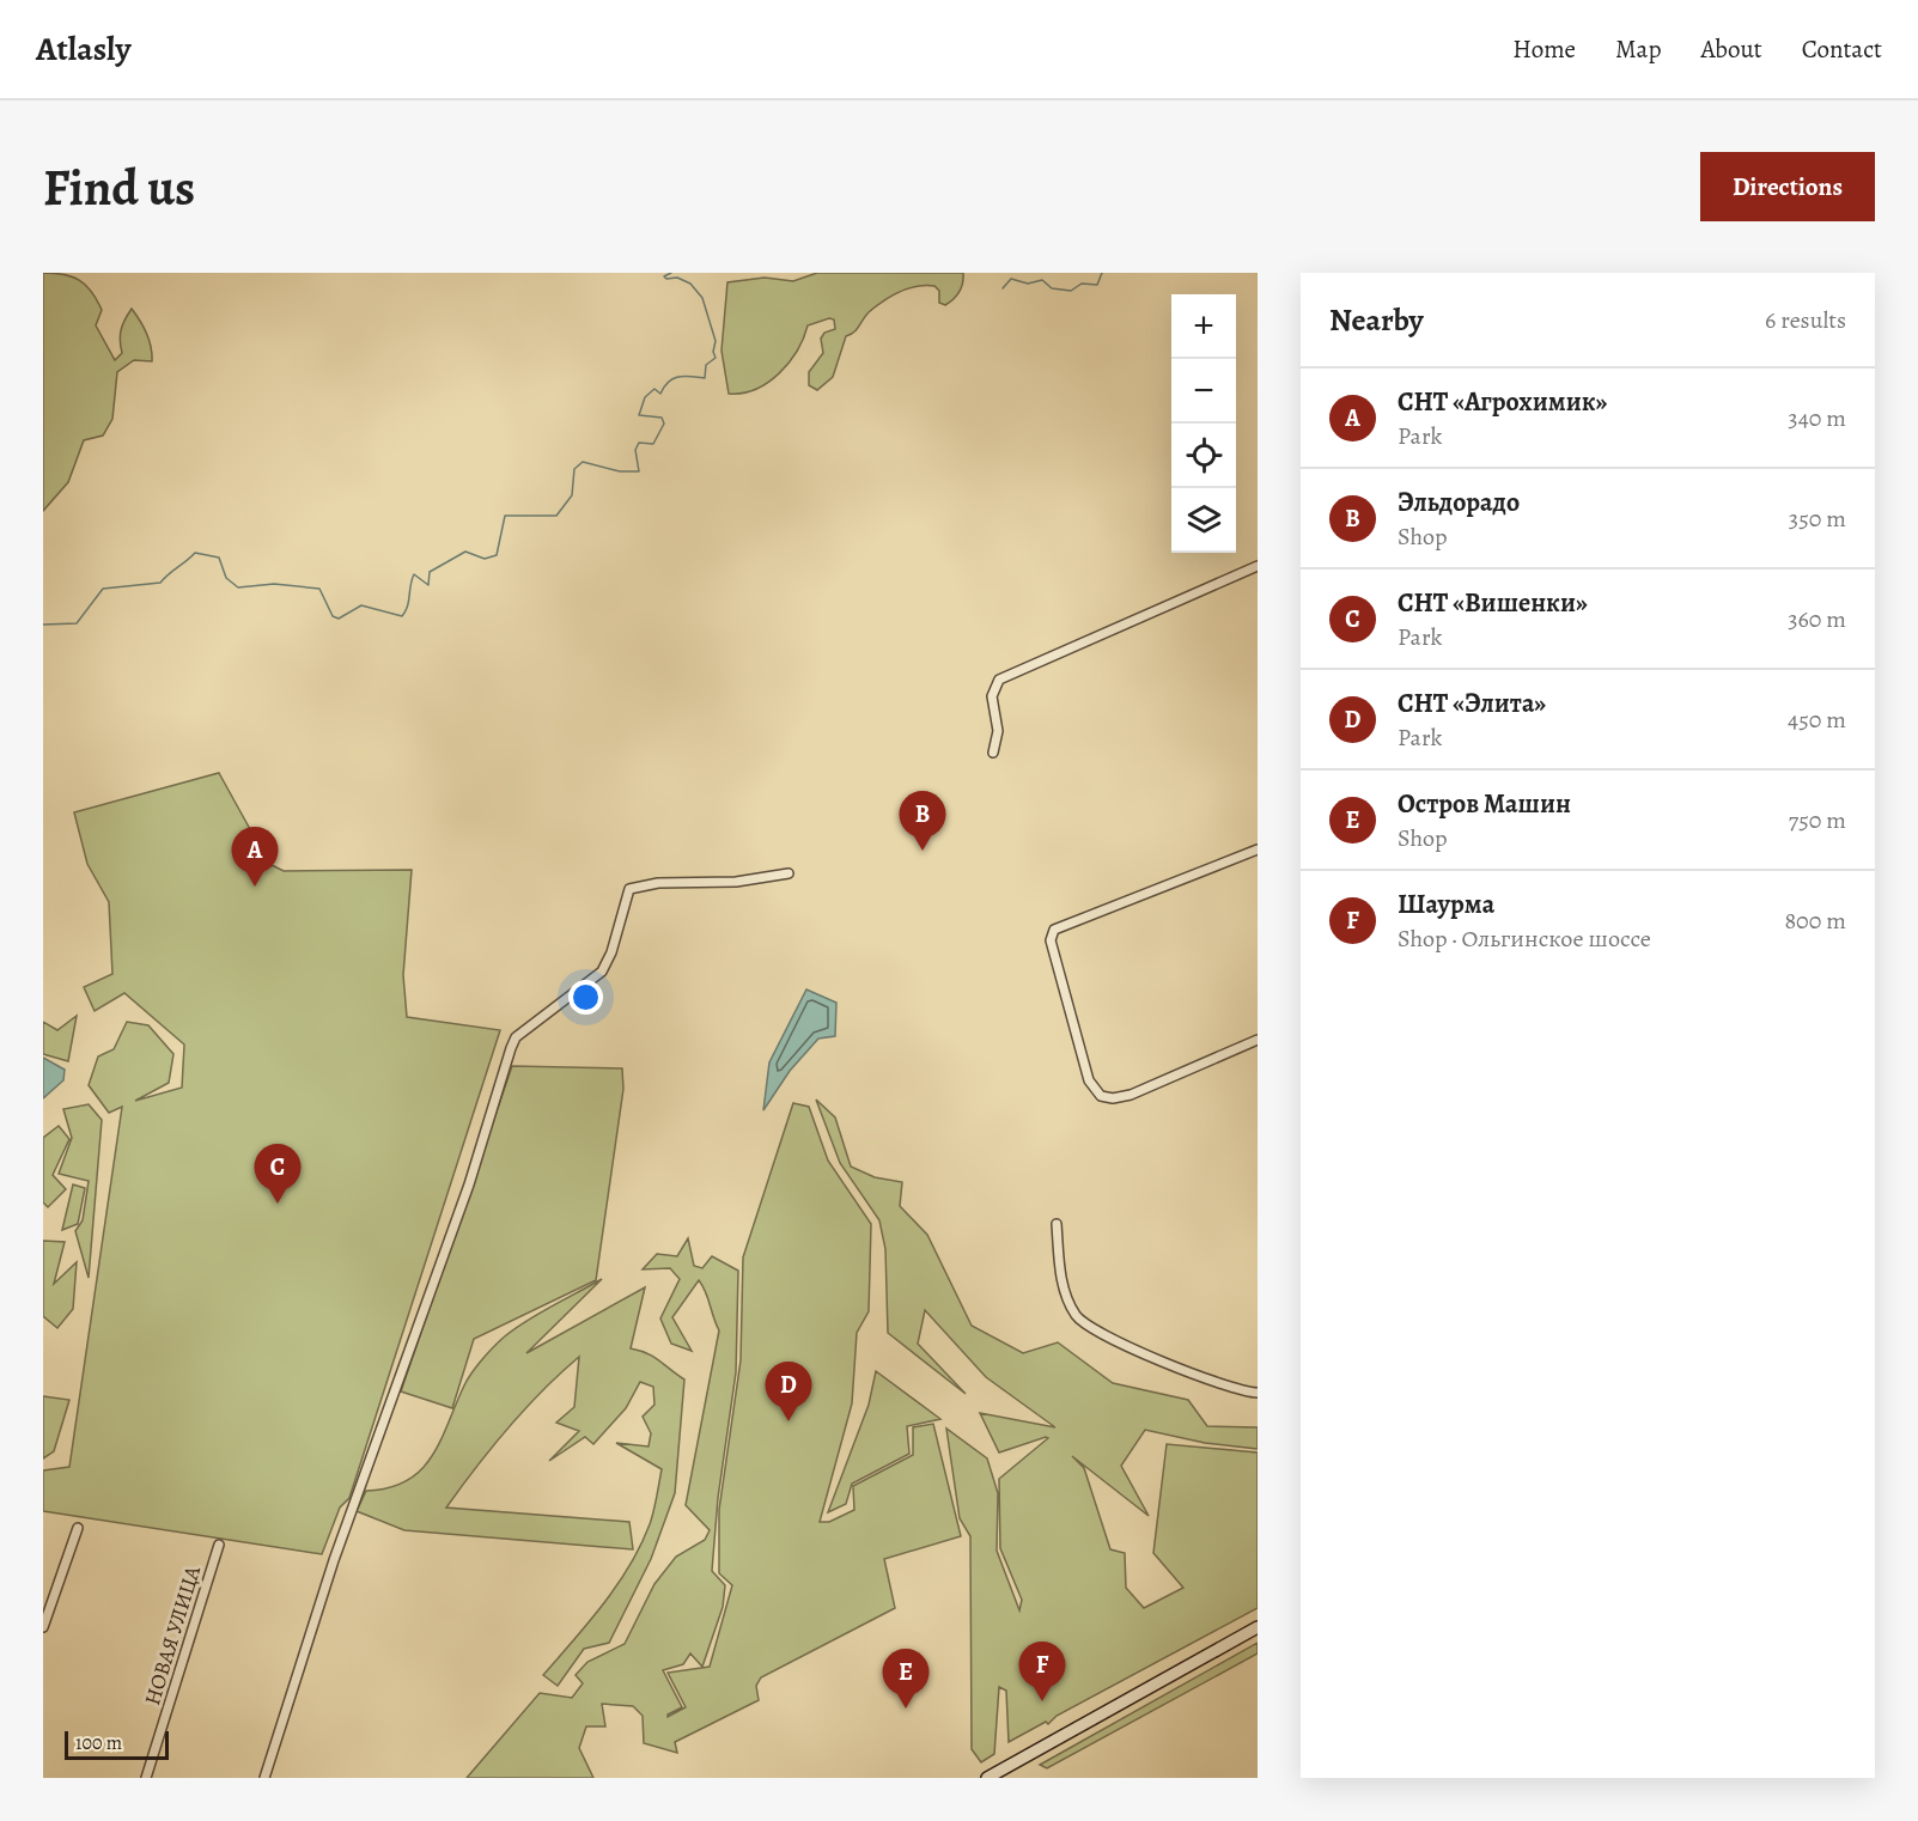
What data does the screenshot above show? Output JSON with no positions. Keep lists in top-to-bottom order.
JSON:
{
  "streets": {
    "street": ["НОВАЯ УЛИЦА"]
  },
  "scale_bar": "100 m",
  "page": {
    "header": "Atlasly",
    "nav": [
      "Home",
      "Map",
      "About",
      "Contact"
    ],
    "buttons": "Directions",
    "title": "Find us",
    "heading": ["Nearby", "6 results"],
    "map_buttons": ["+", "−"],
    "list": [
      {
        "mark": "A",
        "name": "СНТ «Агрохимик»",
        "note": "Park",
        "value": "340 m"
      },
      {
        "mark": "B",
        "name": "Эльдорадо",
        "note": "Shop",
        "value": "350 m"
      },
      {
        "mark": "C",
        "name": "СНТ «Вишенки»",
        "note": "Park",
        "value": "360 m"
      },
      {
        "mark": "D",
        "name": "СНТ «Элита»",
        "note": "Park",
        "value": "450 m"
      },
      {
        "mark": "E",
        "name": "Остров Машин",
        "note": "Shop",
        "value": "750 m"
      },
      {
        "mark": "F",
        "name": "Шаурма",
        "note": "Shop · Ольгинское шоссе",
        "value": "800 m"
      }
    ],
    "pins": [
      "B",
      "A",
      "C",
      "D",
      "F",
      "E"
    ],
    "scale": "100 m"
  }
}
